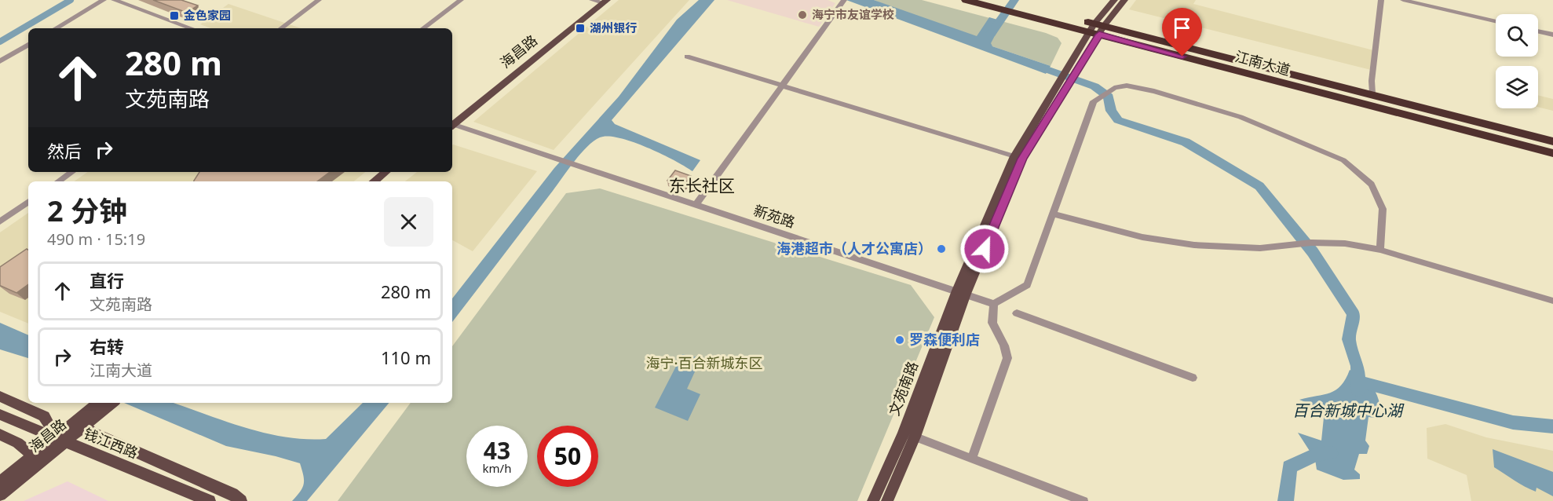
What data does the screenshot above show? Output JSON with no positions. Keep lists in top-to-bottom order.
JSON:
{
  "streets": {
    "highway": ["江南大道"],
    "main road": ["海昌路", "文苑南路", "钱江西路"],
    "street": ["新苑路"]
  },
  "crossings": [
    ["海昌路", "钱江西路"],
    ["新苑路", "文苑南路"]
  ],
  "districts": ["东长社区"],
  "water": ["百合新城中心湖"],
  "parks": ["海宁·百合新城东区"],
  "places": {
    "other": ["海宁市友谊学校", "海港超市（人才公寓店）", "罗森便利店"],
    "transit": ["金色家园", "湖州银行"]
  },
  "page": {
    "turn": ["280 m", "文苑南路"],
    "then": "然后",
    "heading": ["2 分钟", "490 m · 15:19"],
    "list": [
      {
        "name": "直行",
        "note": "文苑南路",
        "value": "280 m"
      },
      {
        "name": "右转",
        "note": "江南大道",
        "value": "110 m"
      }
    ],
    "speed": "43 km/h",
    "limit": "50"
  }
}
